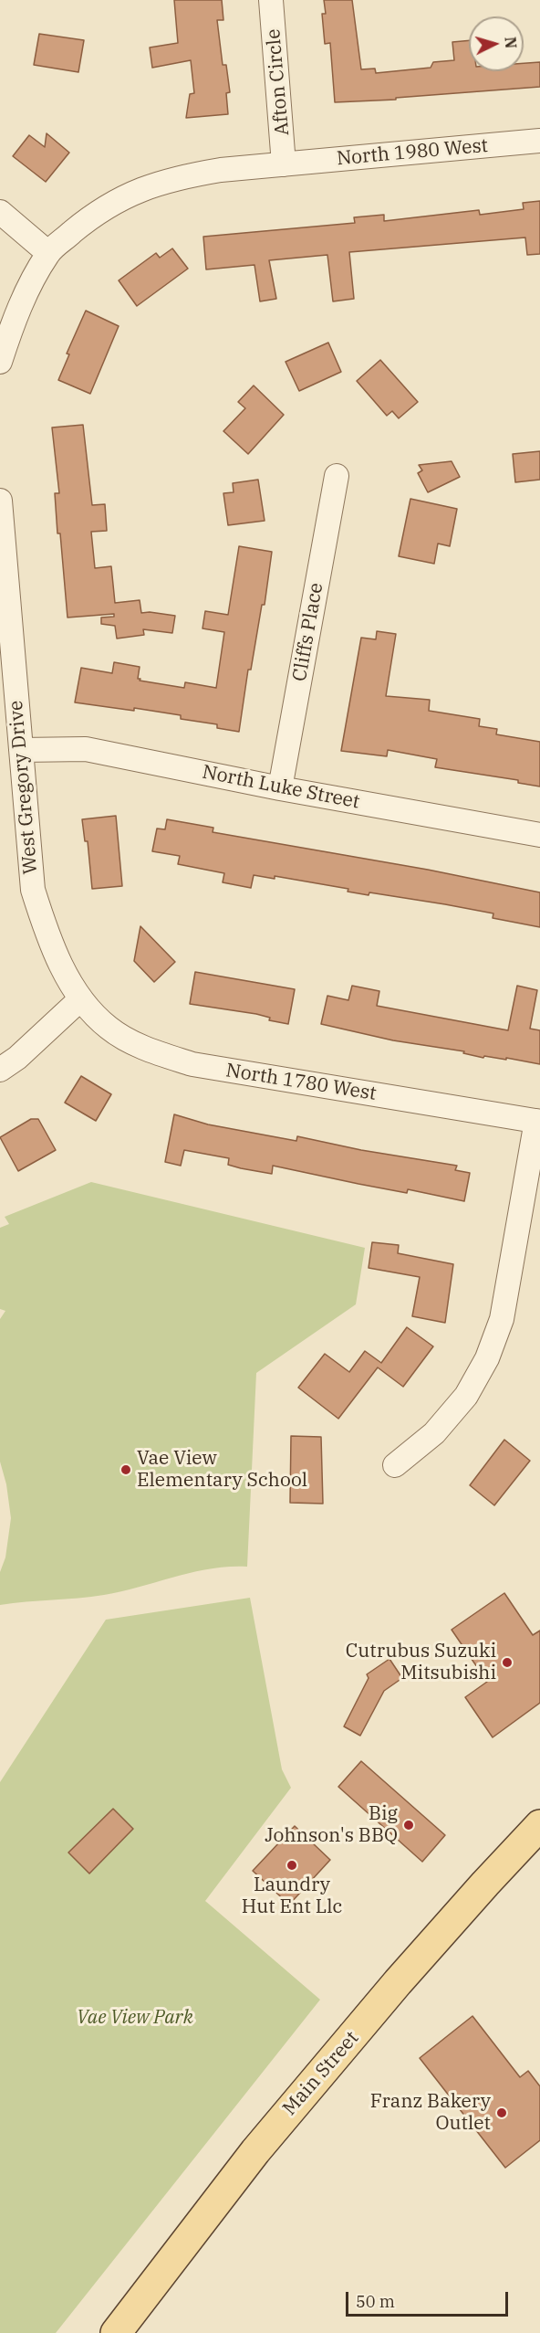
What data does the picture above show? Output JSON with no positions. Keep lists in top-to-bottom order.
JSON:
{
  "streets": {
    "main road": ["Main Street"],
    "street": [
      "Afton Circle",
      "North 1980 West",
      "Cliffs Place",
      "West Gregory Drive",
      "North Luke Street",
      "North 1780 West"
    ]
  },
  "crossings": [
    ["Afton Circle", "North 1980 West"],
    ["Cliffs Place", "North Luke Street"],
    ["West Gregory Drive", "North Luke Street"],
    ["West Gregory Drive", "North 1780 West"]
  ],
  "parks": ["Vae View Park"],
  "places": [
    "Vae View Elementary School",
    "Cutrubus Suzuki Mitsubishi",
    "Big Johnson's BBQ",
    "Laundry Hut Ent Llc",
    "Franz Bakery Outlet"
  ],
  "scale_bar": "50 m",
  "north": "right"
}
